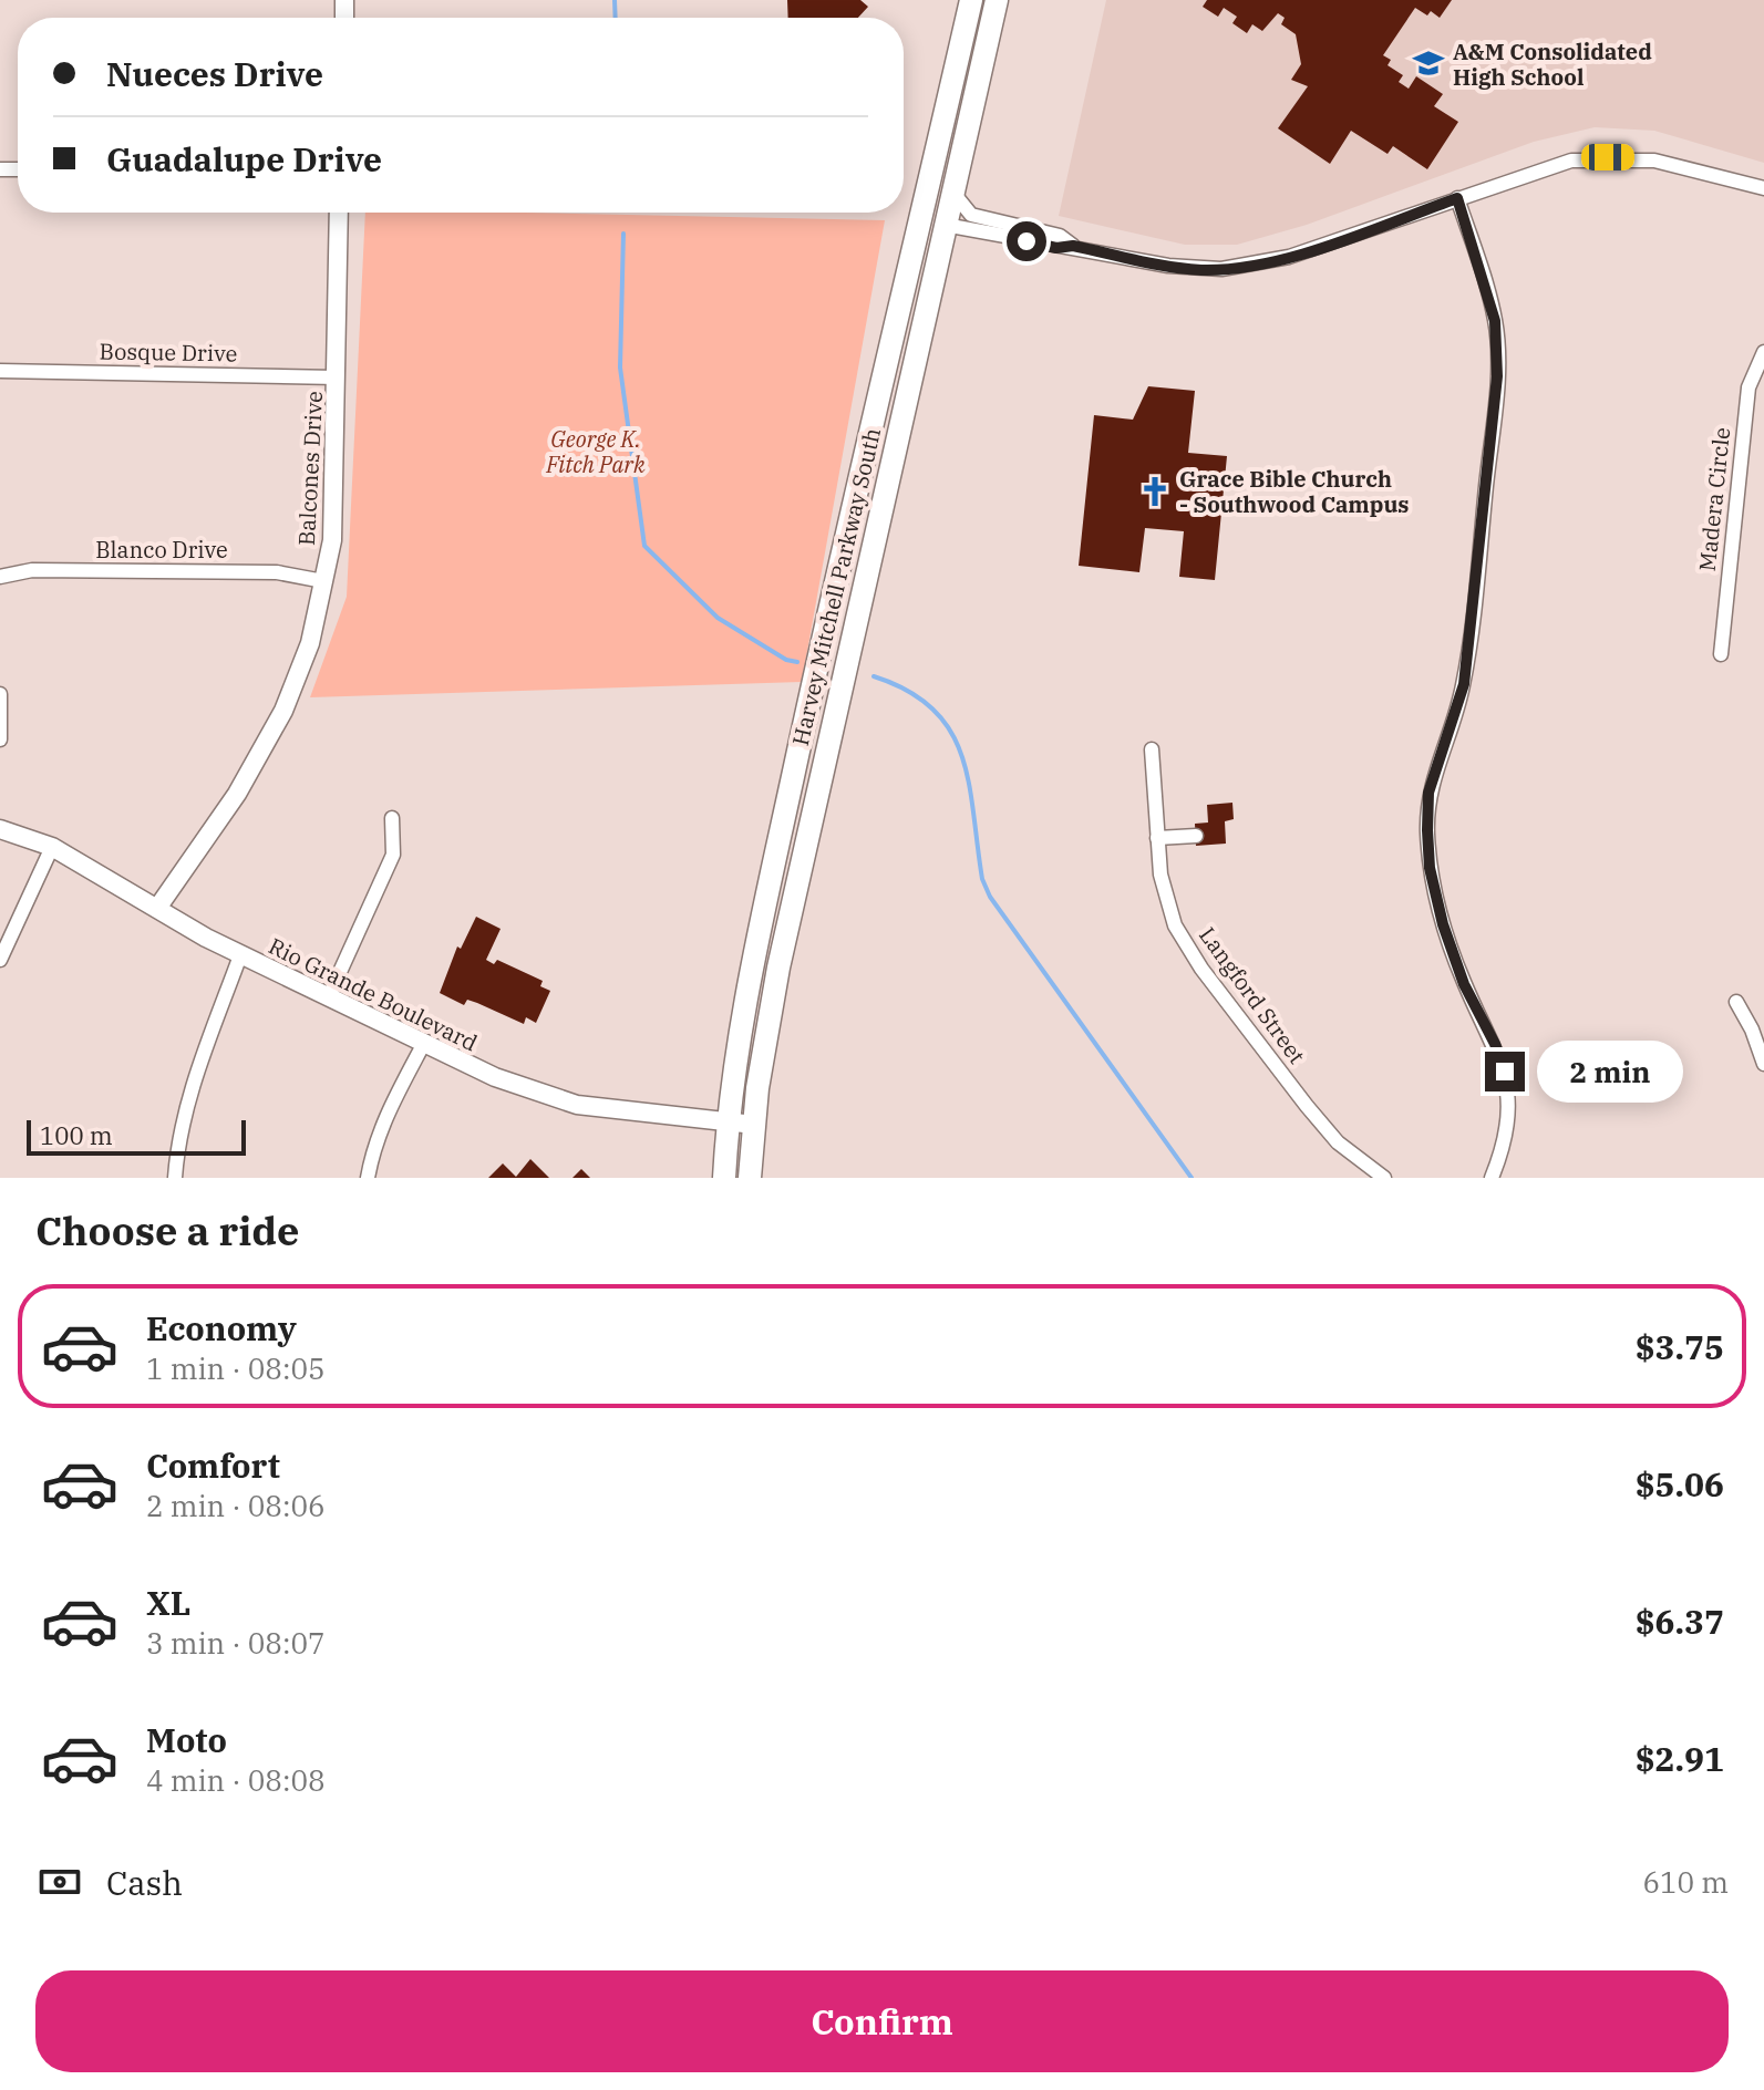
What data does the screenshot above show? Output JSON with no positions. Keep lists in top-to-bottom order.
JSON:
{
  "streets": {
    "highway": ["Harvey Mitchell Parkway South"],
    "street": [
      "Bosque Drive",
      "Balcones Drive",
      "Madera Circle",
      "Blanco Drive",
      "Rio Grande Boulevard",
      "Langford Street"
    ]
  },
  "crossings": [
    ["Bosque Drive", "Balcones Drive"],
    ["Balcones Drive", "Blanco Drive"],
    ["Balcones Drive", "Rio Grande Boulevard"],
    ["Harvey Mitchell Parkway South", "Rio Grande Boulevard"]
  ],
  "parks": ["George K. Fitch Park"],
  "places": {
    "school or university": ["A&M Consolidated High School"],
    "church": ["Grace Bible Church - Southwood Campus"]
  },
  "scale_bar": "100 m",
  "page": {
    "banner": ["Nueces Drive", "Guadalupe Drive"],
    "bubble": "2 min",
    "scale": "100 m",
    "heading": "Choose a ride",
    "list": [
      {
        "name": "Economy",
        "note": "1 min · 08:05",
        "value": "$3.75"
      },
      {
        "name": "Comfort",
        "note": "2 min · 08:06",
        "value": "$5.06"
      },
      {
        "name": "XL",
        "note": "3 min · 08:07",
        "value": "$6.37"
      },
      {
        "name": "Moto",
        "note": "4 min · 08:08",
        "value": "$2.91"
      }
    ],
    "pay": ["Cash", "610 m"],
    "buttons": "Confirm"
  }
}
